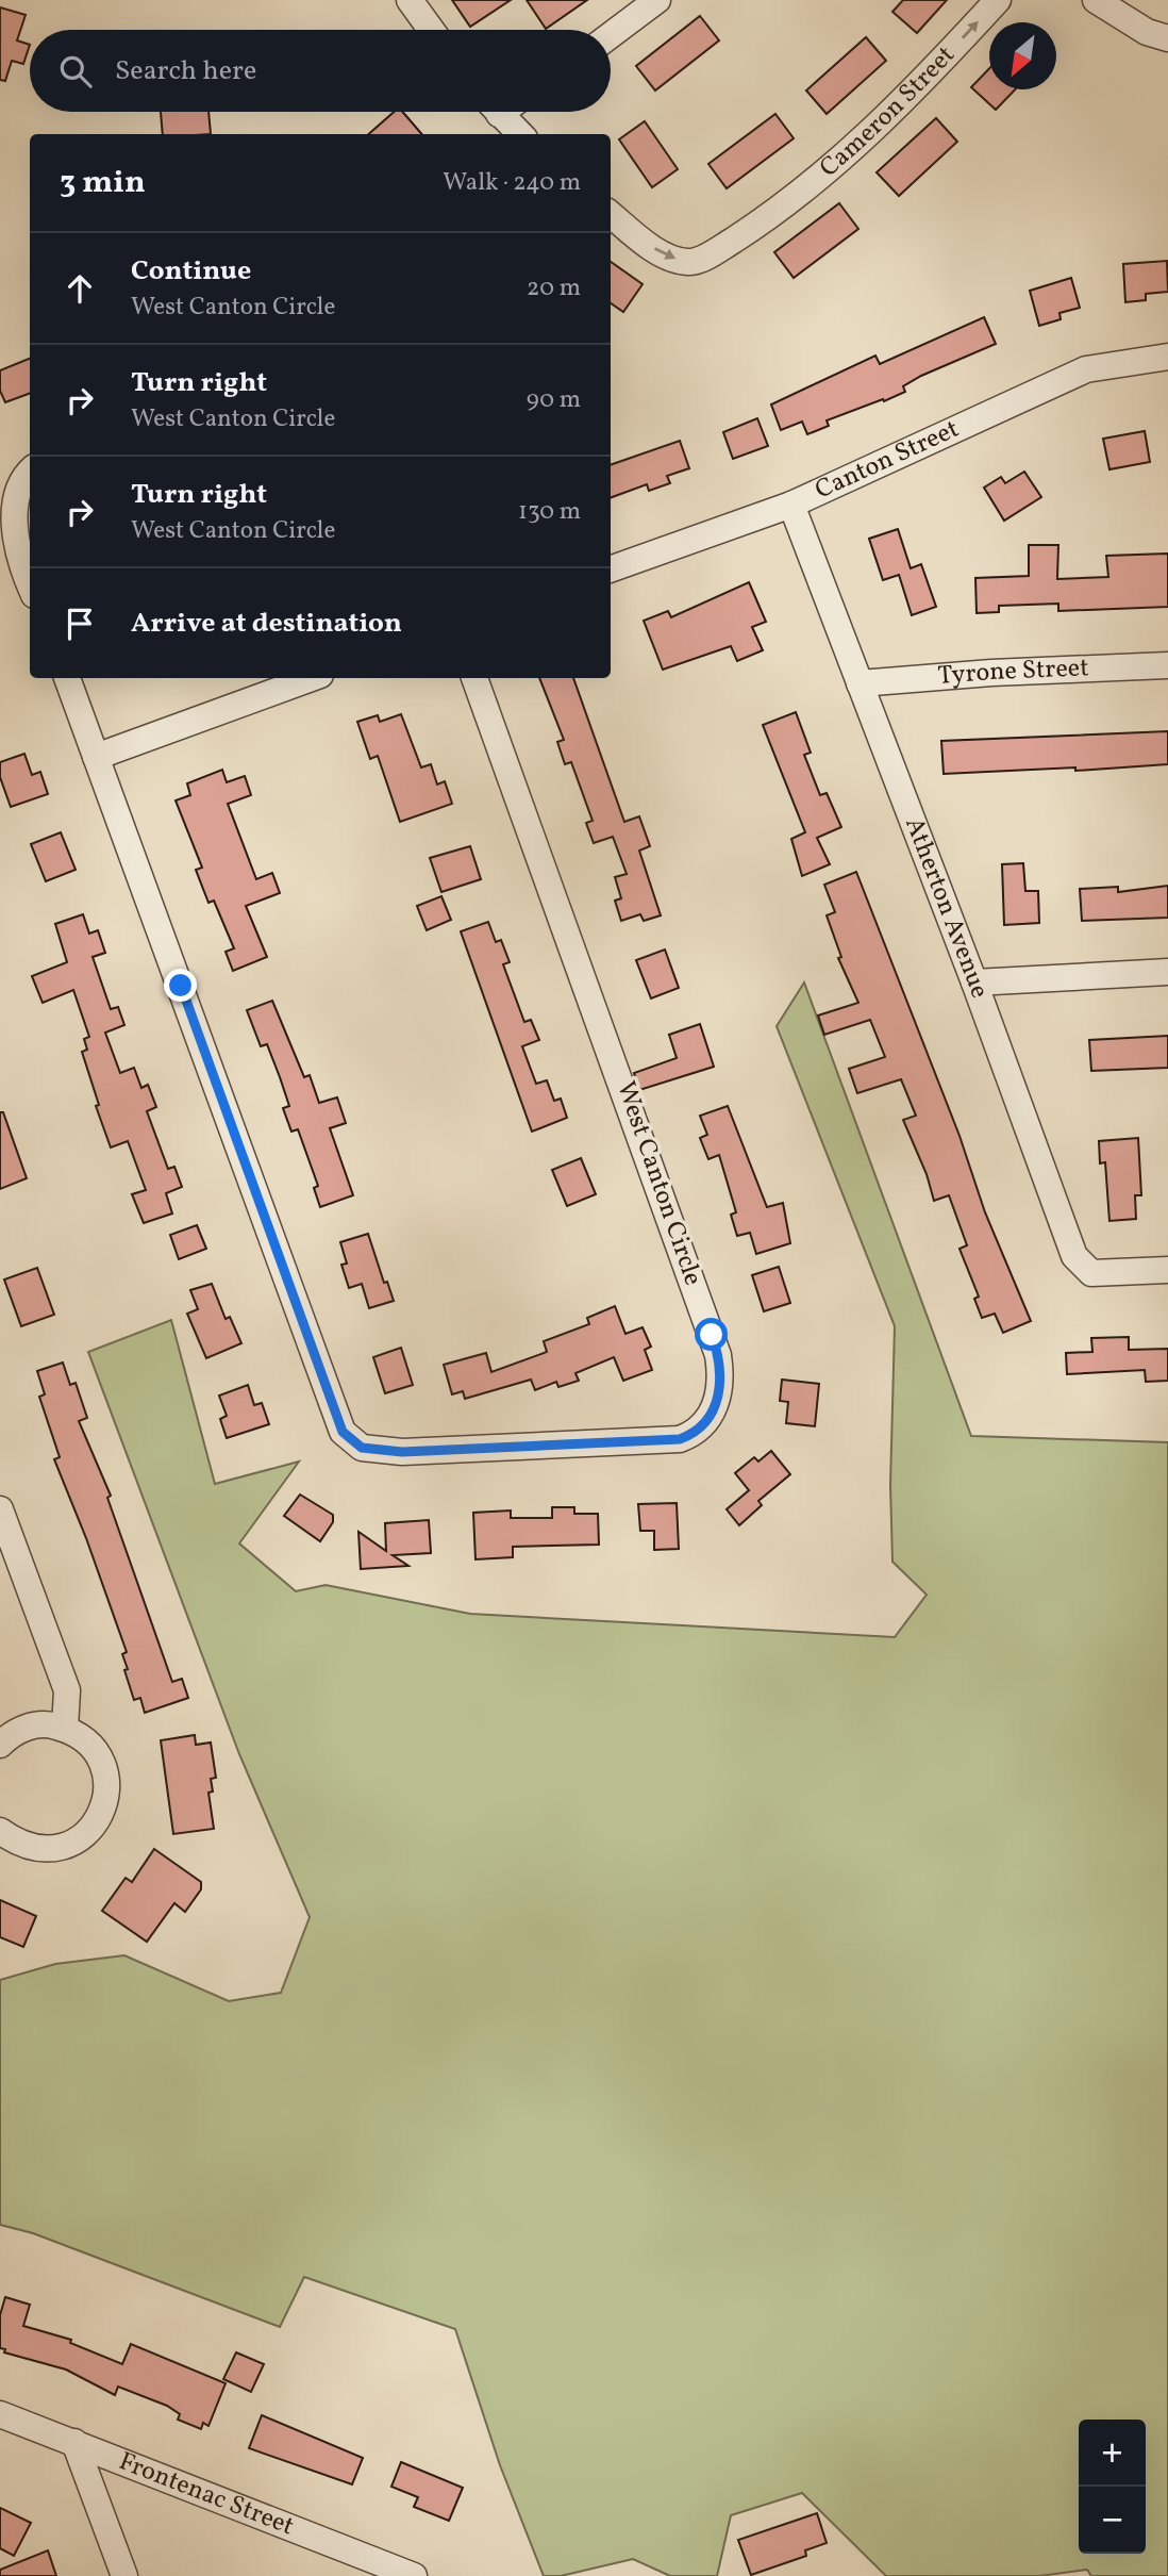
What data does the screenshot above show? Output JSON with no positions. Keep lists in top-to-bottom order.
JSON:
{
  "streets": {
    "street": [
      "Cameron Street",
      "Canton Street",
      "Tyrone Street",
      "Atherton Avenue",
      "West Canton Circle",
      "Frontenac Street"
    ]
  },
  "crossings": [
    ["Canton Street", "Atherton Avenue"],
    ["Tyrone Street", "Atherton Avenue"]
  ],
  "one_way": ["Cameron Street"],
  "north": "bottom left",
  "page": {
    "search": "Search here",
    "heading": ["3 min", "Walk · 240 m"],
    "list": [
      ["Continue", "West Canton Circle", "20 m"],
      ["Turn right", "West Canton Circle", "90 m"],
      ["Turn right", "West Canton Circle", "130 m"],
      "Arrive at destination"
    ],
    "map_buttons": ["+", "−"]
  }
}
